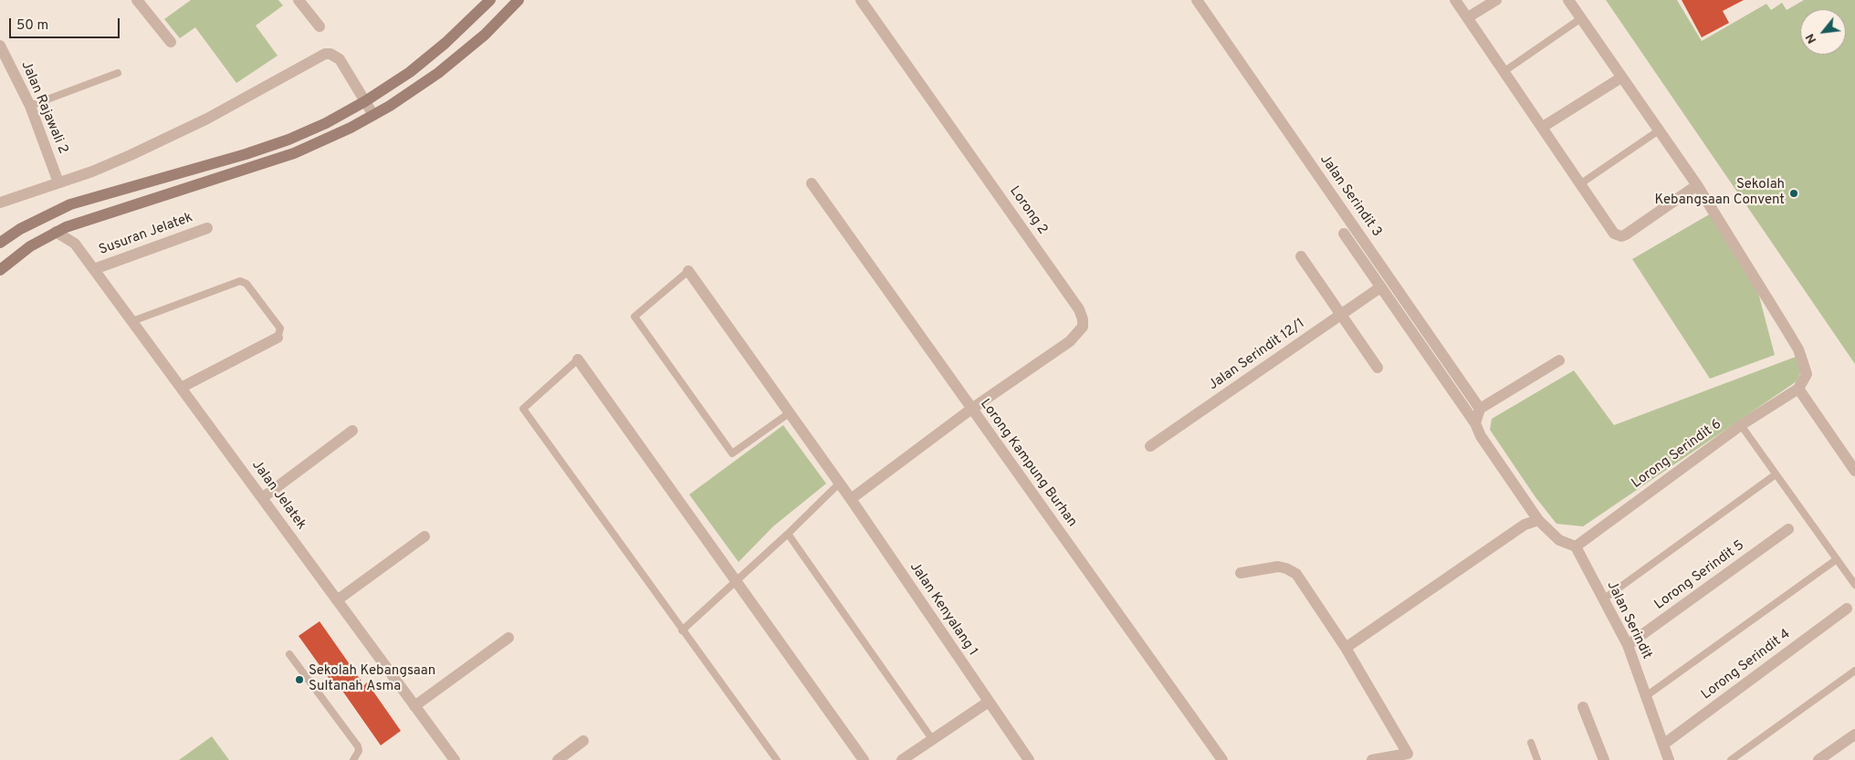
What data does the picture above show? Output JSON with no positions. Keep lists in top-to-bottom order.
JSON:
{
  "streets": {
    "street": [
      "Jalan Rajawali 2",
      "Jalan Serindit 3",
      "Lorong 2",
      "Susuran Jelatek",
      "Jalan Serindit 12/1",
      "Lorong Serindit 6",
      "Lorong Kampung Burhan",
      "Jalan Jelatek",
      "Lorong Serindit 5",
      "Jalan Kenyalang 1",
      "Jalan Serindit",
      "Lorong Serindit 4"
    ]
  },
  "crossings": [
    ["Lorong 2", "Lorong Kampung Burhan"],
    ["Lorong 2", "Jalan Kenyalang 1"],
    ["Susuran Jelatek", "Jalan Jelatek"],
    ["Lorong Serindit 6", "Jalan Serindit"],
    ["Lorong Serindit 5", "Jalan Serindit"],
    ["Jalan Serindit", "Lorong Serindit 4"]
  ],
  "places": ["Sekolah Kebangsaan Convent", "Sekolah Kebangsaan Sultanah Asma"],
  "scale_bar": "50 m",
  "north": "bottom left"
}
